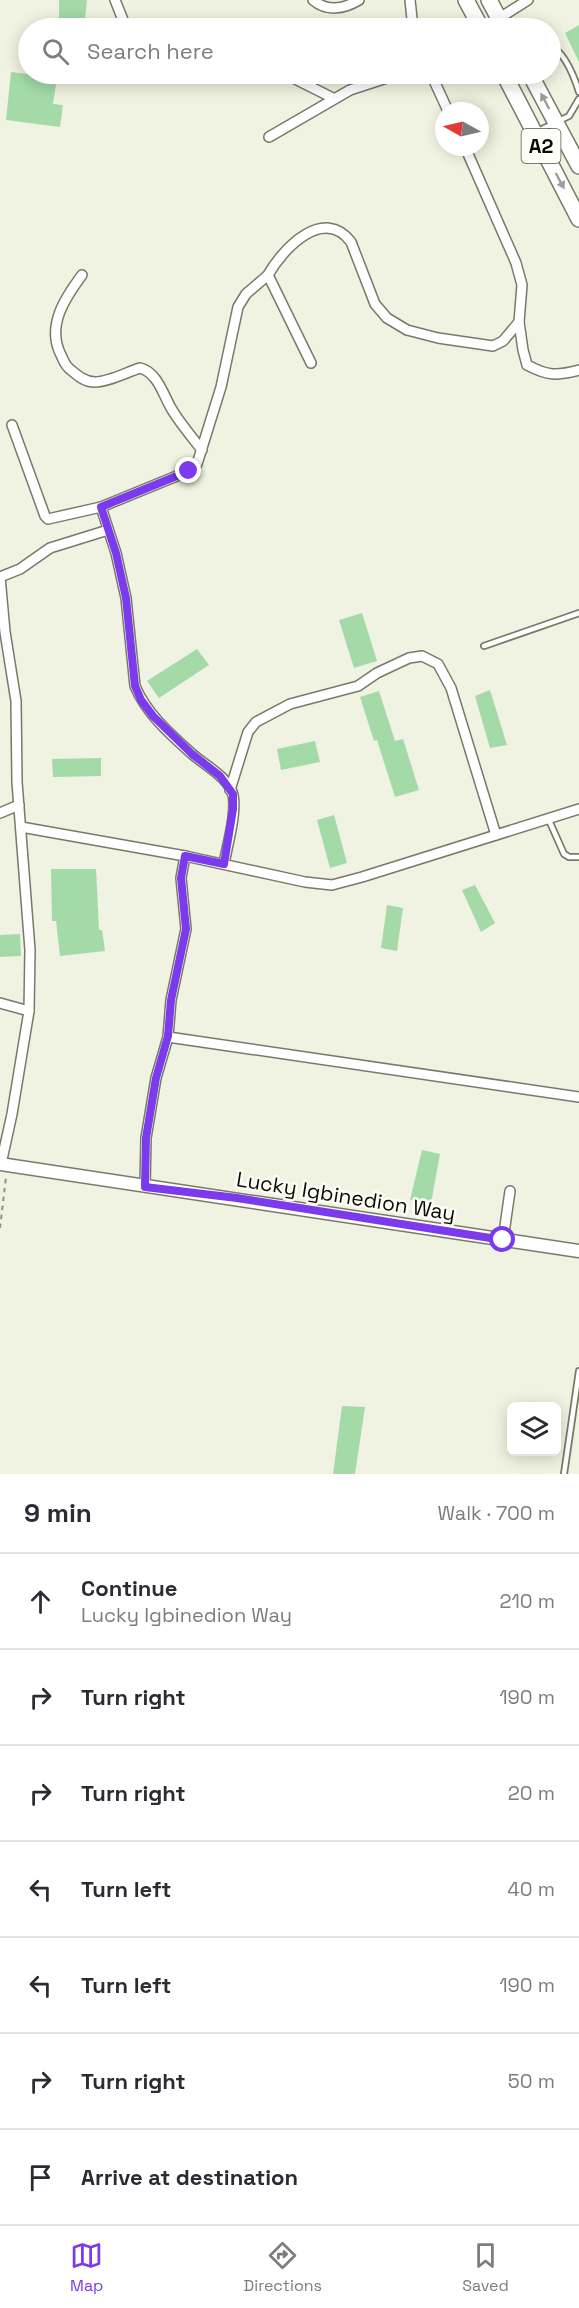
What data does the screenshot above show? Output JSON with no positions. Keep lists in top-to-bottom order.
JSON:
{
  "streets": {
    "highway": ["A2"],
    "street": ["Lucky Igbinedion Way"]
  },
  "north": "left",
  "page": {
    "search": "Search here",
    "heading": ["9 min", "Walk · 700 m"],
    "list": [
      ["Continue", "Lucky Igbinedion Way", "210 m"],
      ["Turn right", "190 m"],
      ["Turn right", "20 m"],
      ["Turn left", "40 m"],
      ["Turn left", "190 m"],
      ["Turn right", "50 m"],
      "Arrive at destination"
    ],
    "nav": ["Map", "Directions", "Saved"]
  }
}
